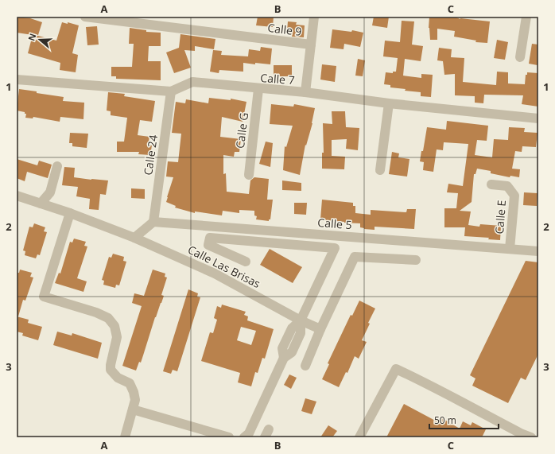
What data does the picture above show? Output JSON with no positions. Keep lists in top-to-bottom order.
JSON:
{
  "streets": {
    "street": [
      "Calle 9",
      "Calle 7",
      "Calle G",
      "Calle 24",
      "Calle E",
      "Calle 5",
      "Calle Las Brisas"
    ]
  },
  "crossings": [
    ["Calle 7", "Calle G"],
    ["Calle 7", "Calle 24"],
    ["Calle 24", "Calle 5"],
    ["Calle E", "Calle 5"]
  ],
  "scale_bar": "50 m",
  "north": "left",
  "grid": {
    "columns": ["A", "B", "C"],
    "rows": ["1", "2", "3"]
  }
}
